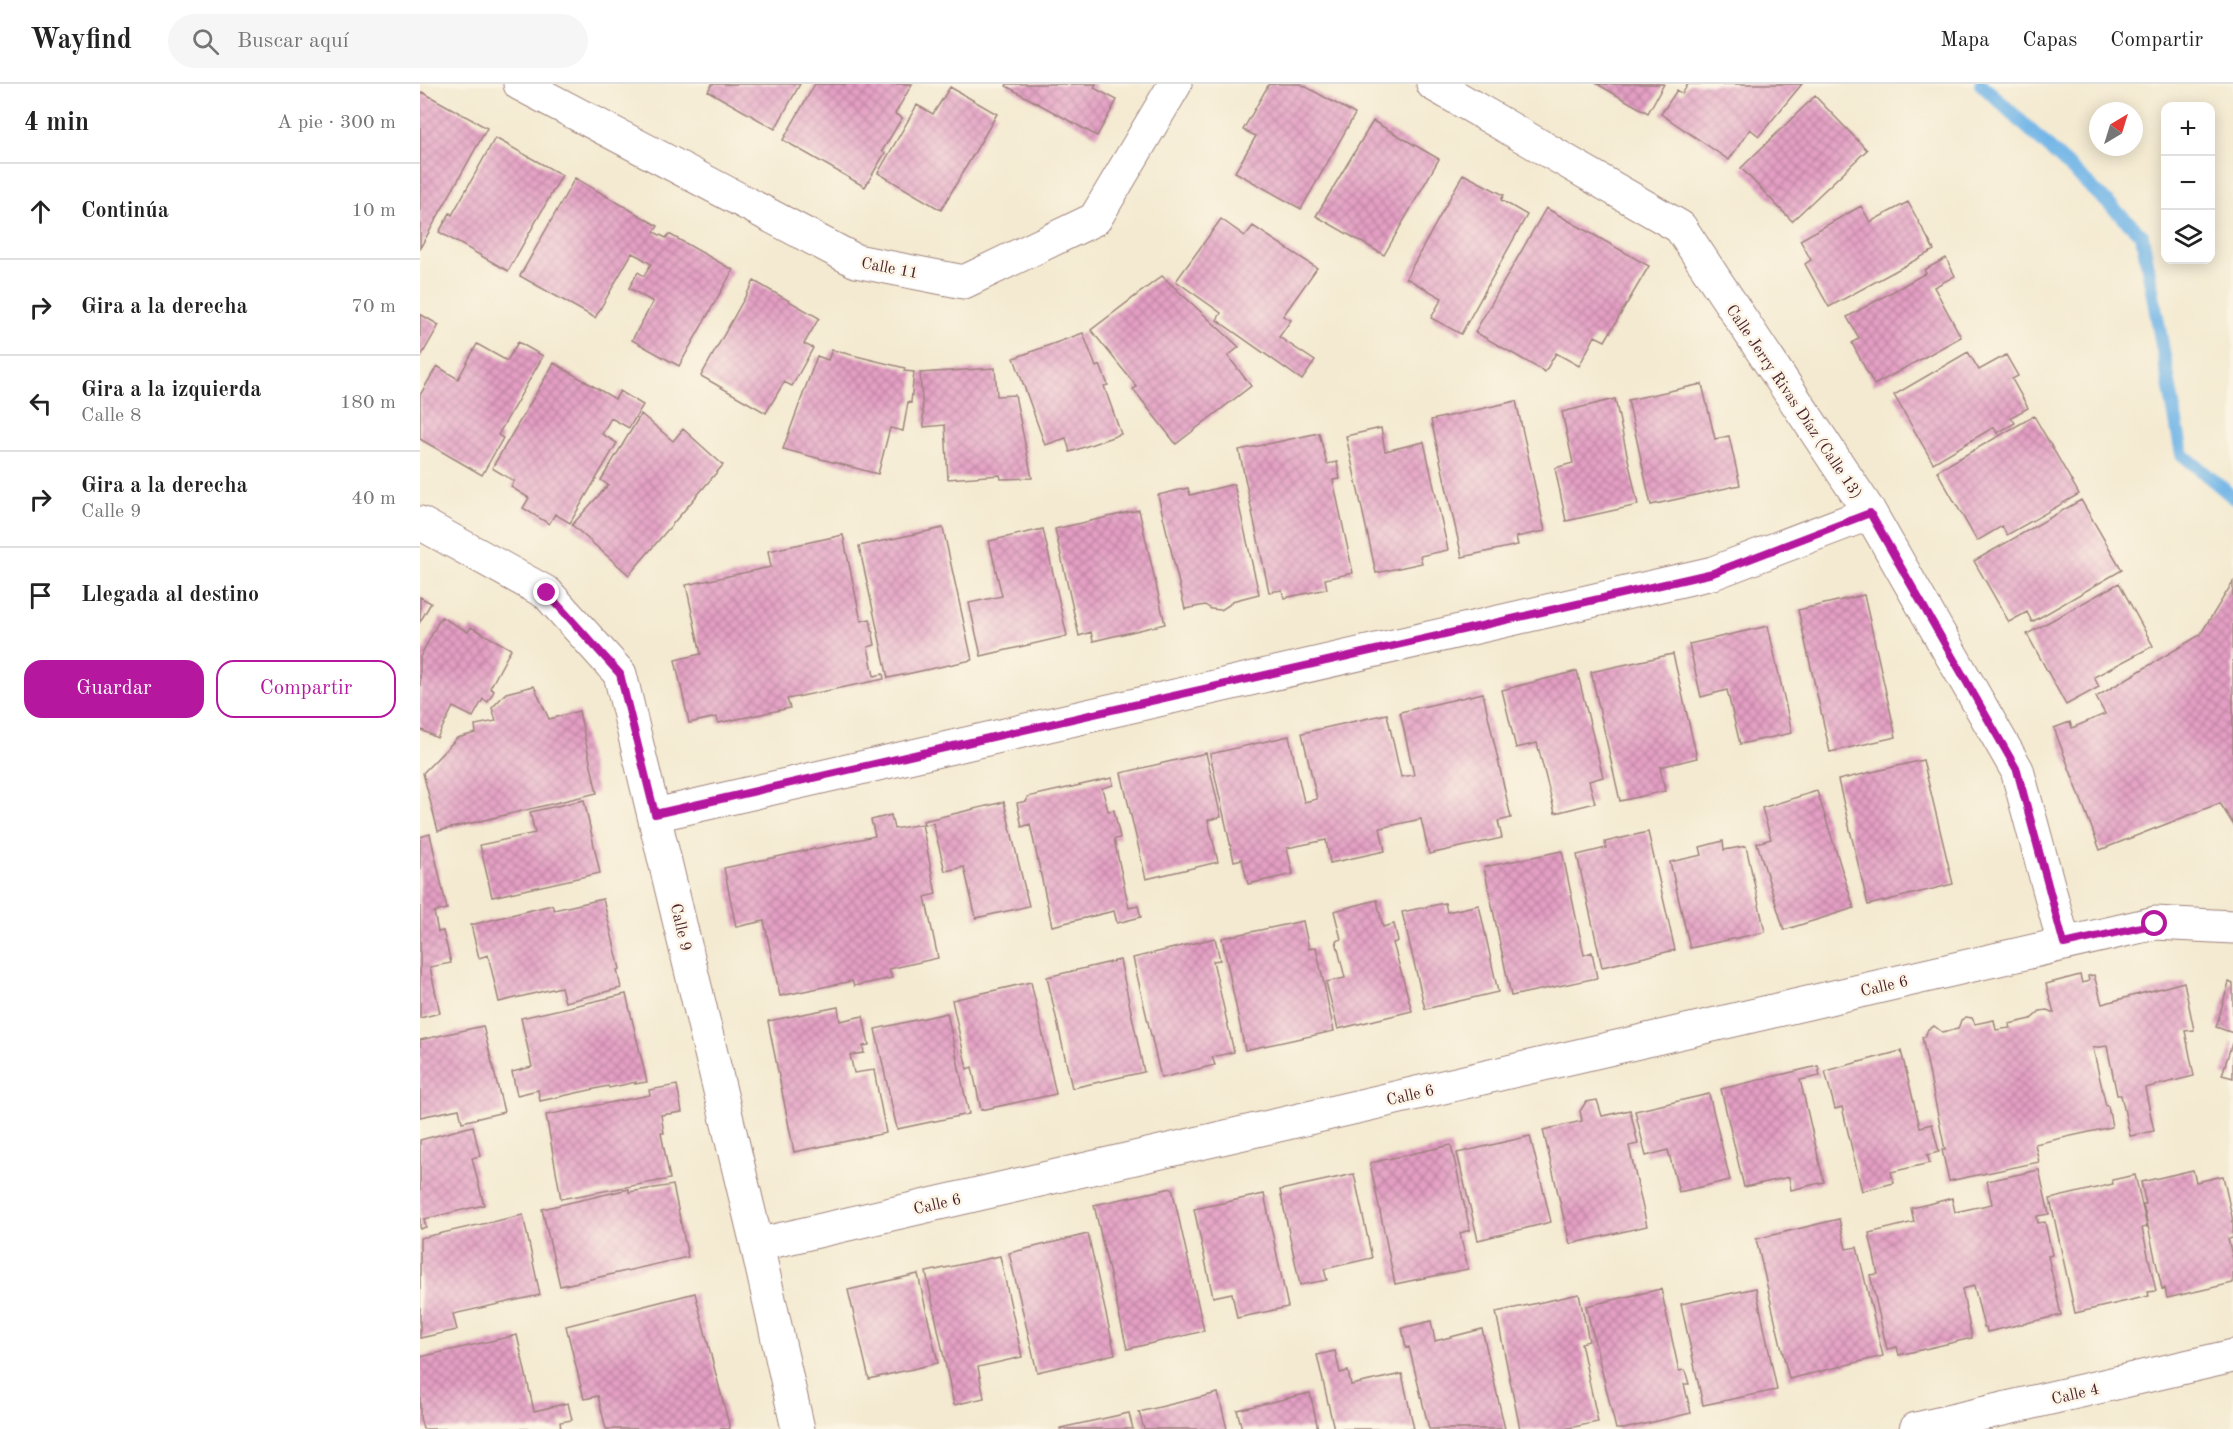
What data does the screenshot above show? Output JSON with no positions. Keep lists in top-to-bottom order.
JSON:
{
  "streets": {
    "street": [
      "Calle 11",
      "Calle Jerry Rivas Díaz (Calle 13)",
      "Calle 9",
      "Calle 6",
      "Calle 4"
    ]
  },
  "crossings": [
    ["Calle Jerry Rivas Díaz (Calle 13)", "Calle 6"],
    ["Calle 9", "Calle 6"]
  ],
  "north": "top right",
  "page": {
    "header": "Wayfind",
    "search": "Buscar aquí",
    "nav": ["Mapa", "Capas", "Compartir"],
    "heading": ["4 min", "A pie · 300 m"],
    "map_buttons": ["+", "−"],
    "list": [
      ["Continúa", "10 m"],
      ["Gira a la derecha", "70 m"],
      ["Gira a la izquierda", "Calle 8", "180 m"],
      ["Gira a la derecha", "Calle 9", "40 m"],
      "Llegada al destino"
    ],
    "buttons": ["Guardar", "Compartir"]
  }
}
